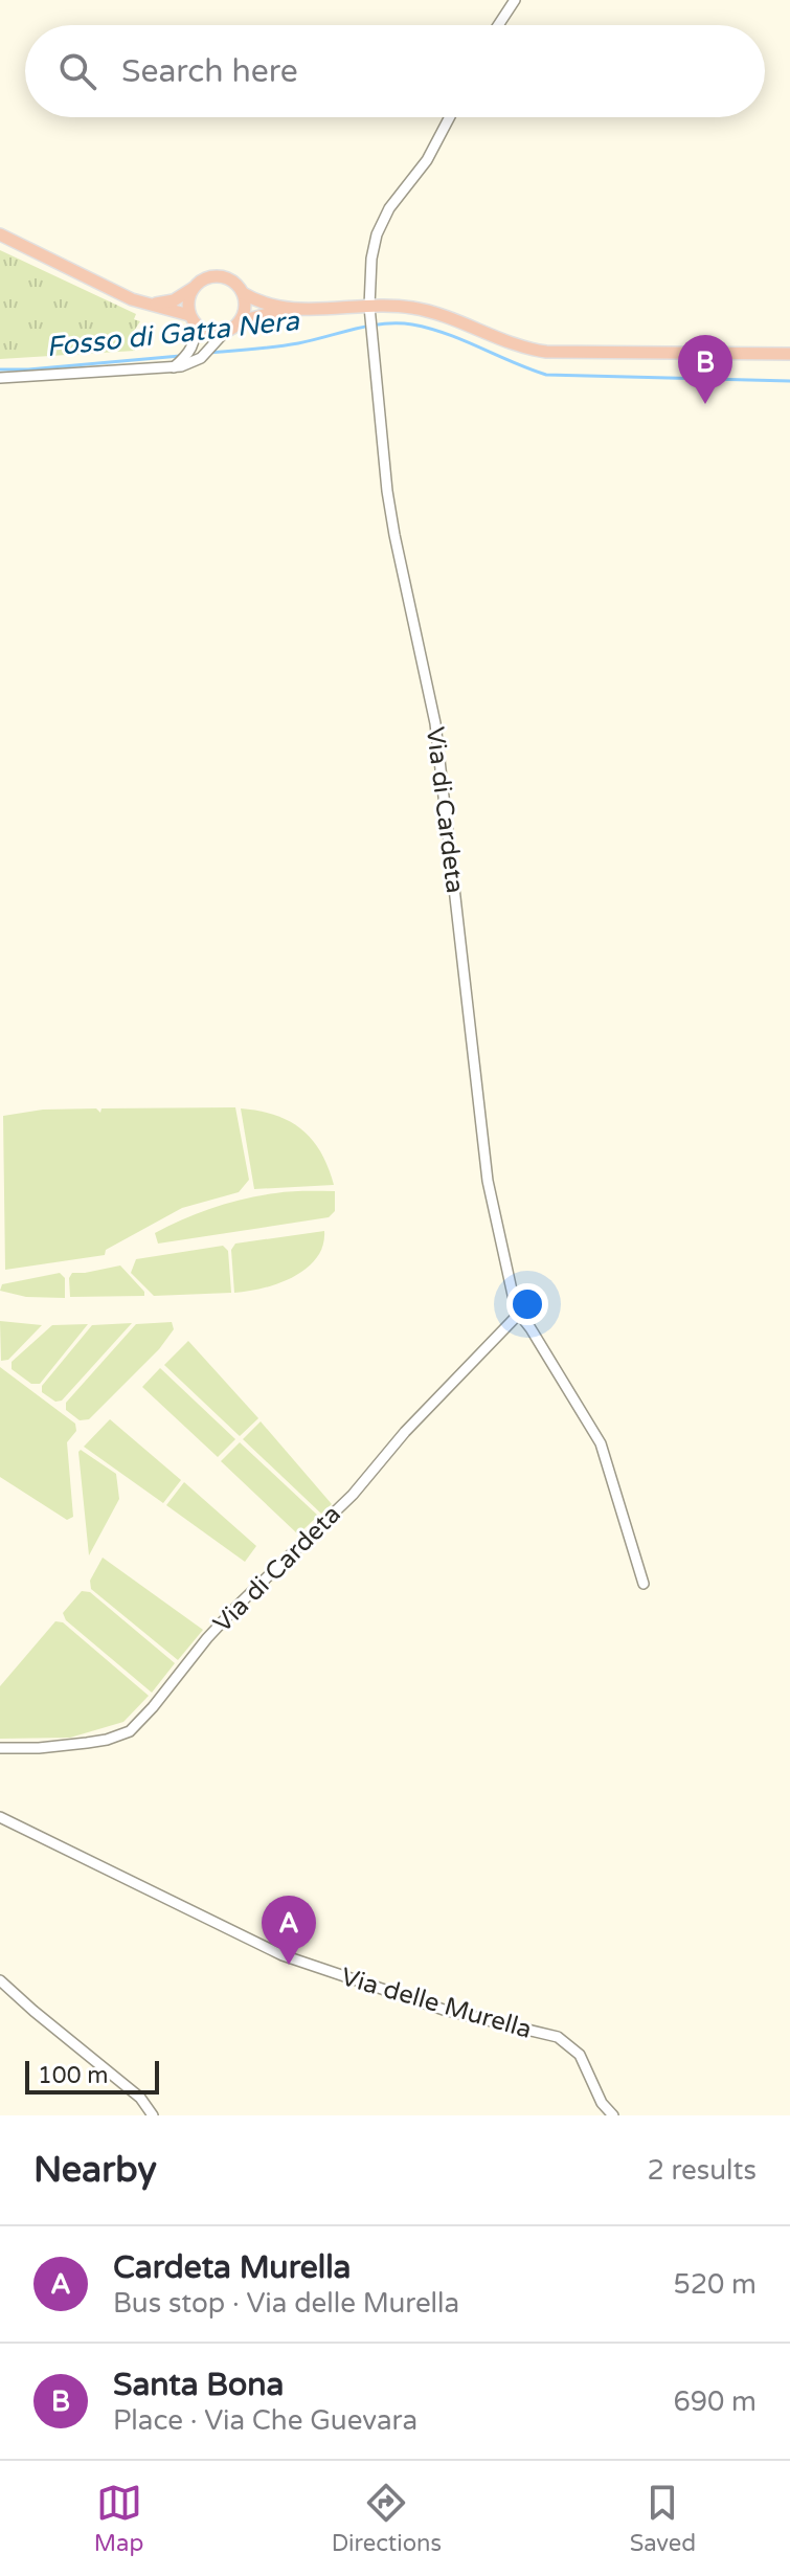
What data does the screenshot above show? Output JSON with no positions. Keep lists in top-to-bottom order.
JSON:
{
  "streets": {
    "street": ["Via di Cardeta", "Via delle Murella"]
  },
  "water": ["Fosso di Gatta Nera"],
  "scale_bar": "100 m",
  "page": {
    "search": "Search here",
    "pins": ["B", "A"],
    "scale": "100 m",
    "heading": ["Nearby", "2 results"],
    "list": [
      {
        "mark": "A",
        "name": "Cardeta Murella",
        "note": "Bus stop · Via delle Murella",
        "value": "520 m"
      },
      {
        "mark": "B",
        "name": "Santa Bona",
        "note": "Place · Via Che Guevara",
        "value": "690 m"
      }
    ],
    "nav": ["Map", "Directions", "Saved"]
  }
}
